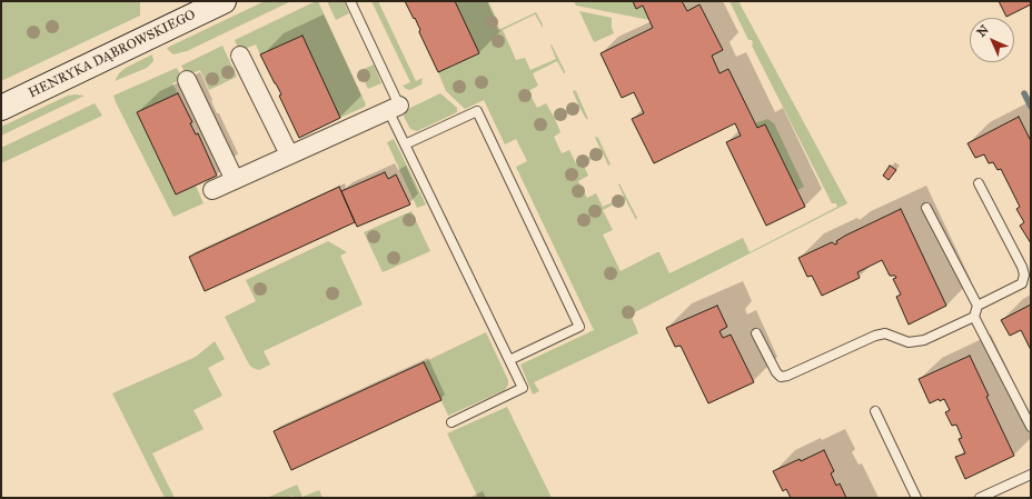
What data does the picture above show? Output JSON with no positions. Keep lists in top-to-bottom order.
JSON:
{
  "streets": {
    "street": ["HENRYKA DĄBROWSKIEGO"]
  },
  "north": "top left"
}
